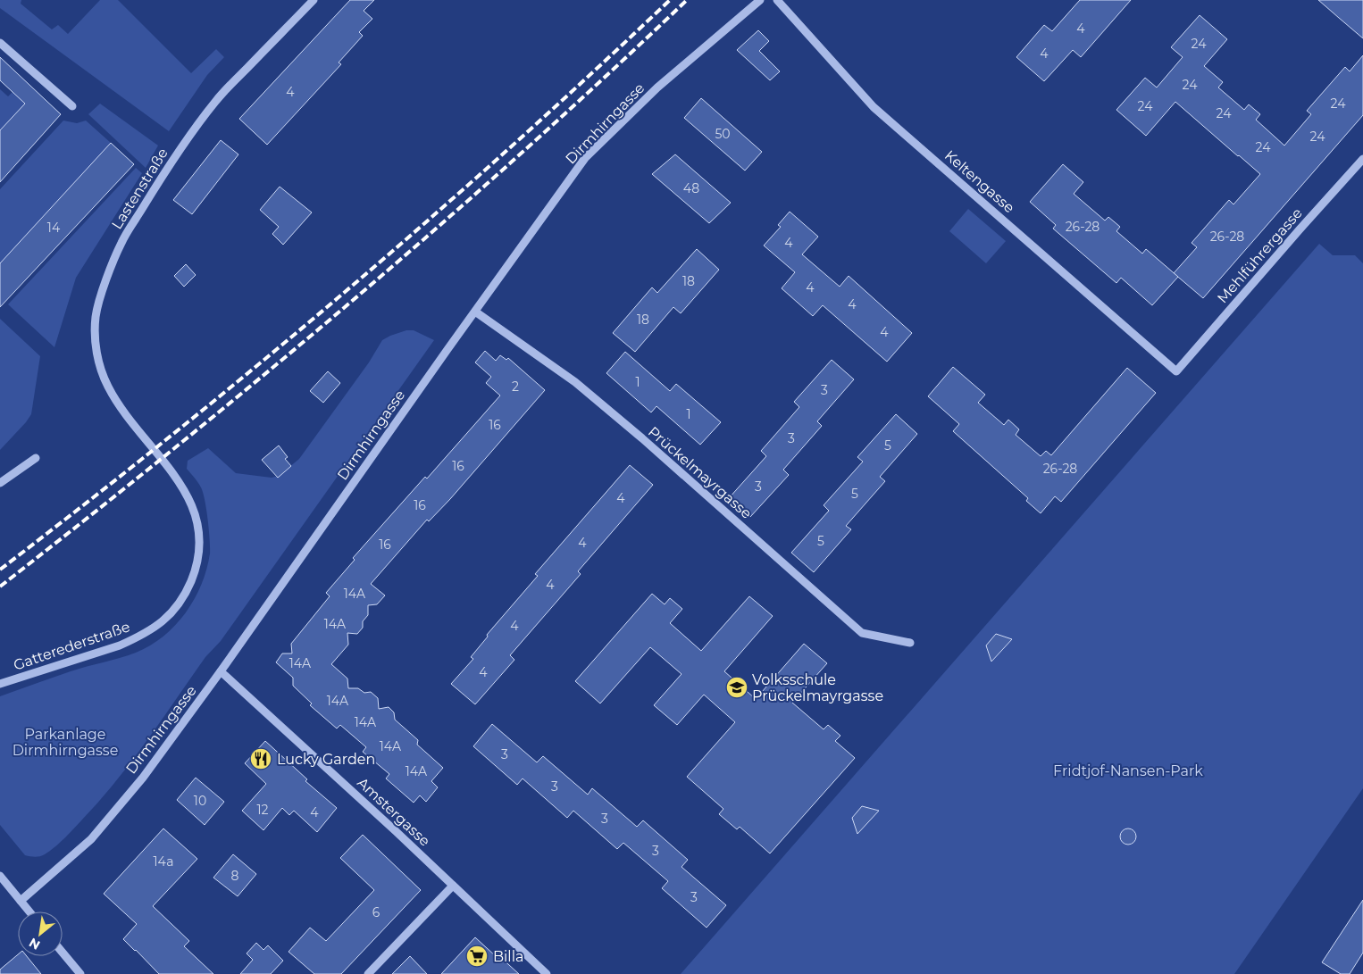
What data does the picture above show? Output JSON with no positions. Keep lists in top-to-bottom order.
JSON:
{
  "streets": {
    "street": [
      "Dirmhirngasse",
      "Keltengasse",
      "Lastenstraße",
      "Mehlführergasse",
      "Prückelmayrgasse",
      "Gatterederstraße",
      "Amstergasse"
    ]
  },
  "crossings": [
    ["Dirmhirngasse", "Prückelmayrgasse"],
    ["Dirmhirngasse", "Amstergasse"],
    ["Keltengasse", "Mehlführergasse"],
    ["Lastenstraße", "Gatterederstraße"]
  ],
  "parks": ["Parkanlage Dirmhirngasse", "Fridtjof-Nansen-Park"],
  "places": {
    "school or university": ["Volksschule Prückelmayrgasse"],
    "restaurant": ["Lucky Garden"],
    "supermarket": ["Billa"]
  },
  "house_numbers": [
    "4",
    "24",
    "4",
    "24",
    "4",
    "24",
    "24",
    "24",
    "50",
    "24",
    "24",
    "48",
    "26-28",
    "14",
    "26-28",
    "4",
    "18",
    "4",
    "4",
    "18",
    "4",
    "1",
    "2",
    "3",
    "1",
    "16",
    "3",
    "5",
    "16",
    "26-28",
    "3",
    "5",
    "4",
    "16",
    "5",
    "4",
    "16",
    "4",
    "14A",
    "14A",
    "4",
    "14A",
    "4",
    "14A",
    "14A",
    "14A",
    "3",
    "14A",
    "3",
    "10",
    "12",
    "4",
    "3",
    "3",
    "14a",
    "8",
    "3",
    "6"
  ],
  "north": "bottom left"
}
